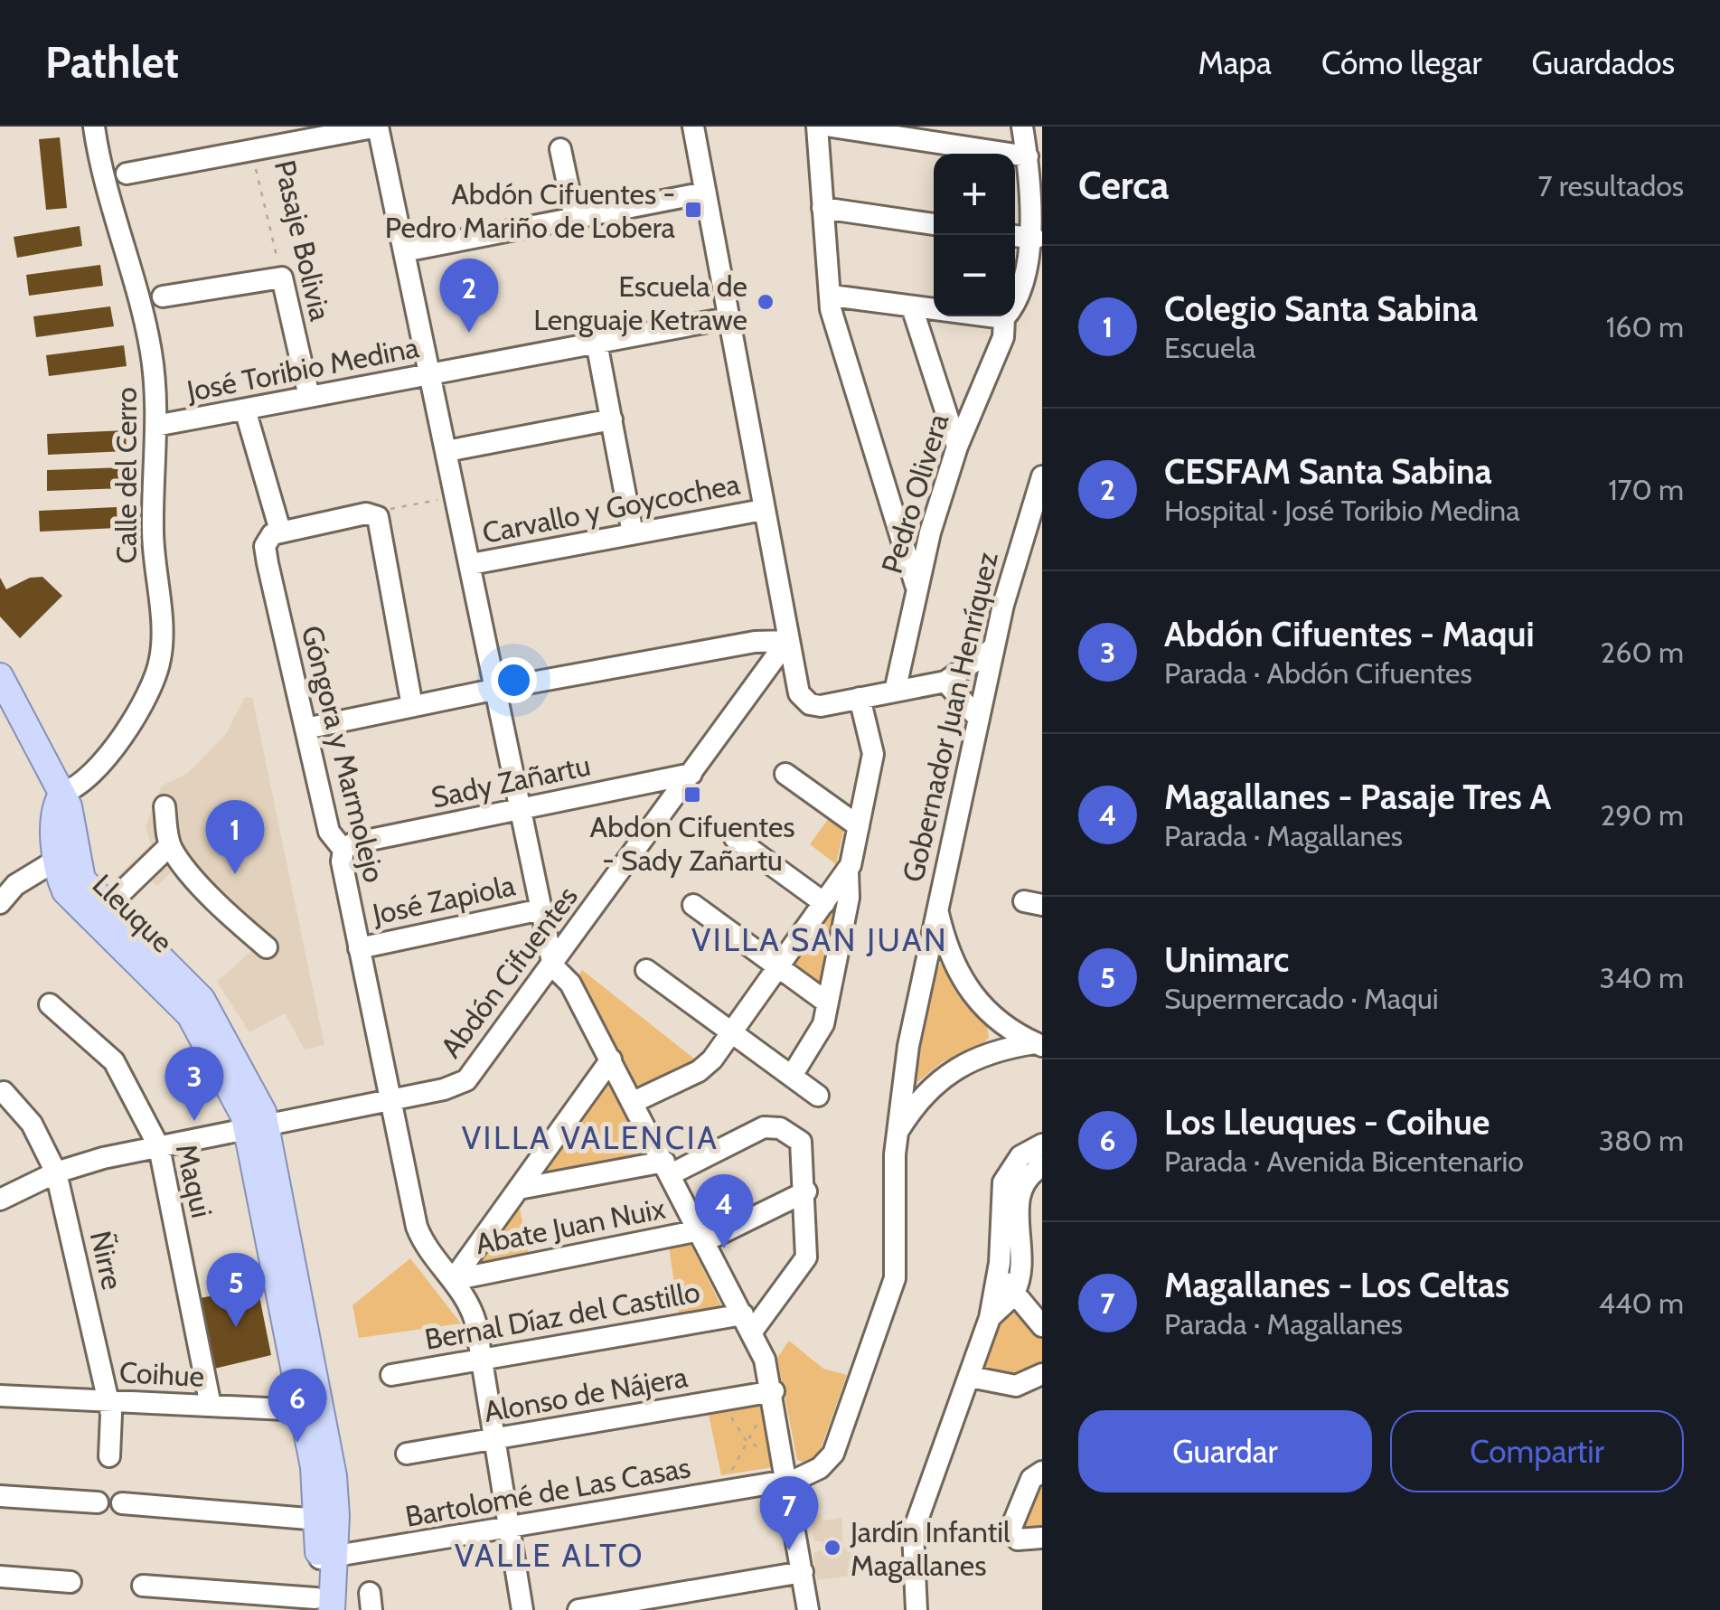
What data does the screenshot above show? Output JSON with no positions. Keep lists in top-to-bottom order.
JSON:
{
  "streets": {
    "main road": ["Lleuque"],
    "street": [
      "Pasaje Bolivia",
      "José Toribio Medina",
      "Calle del Cerro",
      "Pedro Olivera",
      "Carvallo y Goycochea",
      "Gobernador Juan Henríquez",
      "Góngora y Marmolejo",
      "Sady Zañartu",
      "José Zapiola",
      "Abdón Cifuentes",
      "Maqui",
      "Abate Juan Nuix",
      "Ñirre",
      "Bernal Díaz del Castillo",
      "Coihue",
      "Alonso de Nájera",
      "Bartolomé de Las Casas"
    ]
  },
  "crossings": [
    ["Pasaje Bolivia", "José Toribio Medina"],
    ["José Toribio Medina", "Calle del Cerro"],
    ["José Toribio Medina", "Góngora y Marmolejo"],
    ["Calle del Cerro", "Lleuque"],
    ["Gobernador Juan Henríquez", "Bartolomé de Las Casas"],
    ["Góngora y Marmolejo", "Sady Zañartu"],
    ["Góngora y Marmolejo", "José Zapiola"],
    ["Góngora y Marmolejo", "Abdón Cifuentes"],
    ["Góngora y Marmolejo", "Abate Juan Nuix"],
    ["Góngora y Marmolejo", "Bernal Díaz del Castillo"],
    ["Góngora y Marmolejo", "Alonso de Nájera"],
    ["Góngora y Marmolejo", "Bartolomé de Las Casas"],
    ["Sady Zañartu", "Abdón Cifuentes"],
    ["Lleuque", "Abdón Cifuentes"],
    ["Lleuque", "Coihue"],
    ["Abdón Cifuentes", "Maqui"],
    ["Abdón Cifuentes", "Ñirre"],
    ["Maqui", "Coihue"],
    ["Ñirre", "Coihue"]
  ],
  "districts": ["VILLA SAN JUAN", "VILLA VALENCIA", "VALLE ALTO"],
  "places": {
    "transit": ["Abdón Cifuentes - Pedro Mariño de Lobera", "Abdon Cifuentes - Sady Zañartu"],
    "other": ["Escuela de Lenguaje Ketrawe", "Jardín Infantil Magallanes"]
  },
  "page": {
    "header": "Pathlet",
    "nav": ["Mapa", "Cómo llegar", "Guardados"],
    "heading": ["Cerca", "7 resultados"],
    "map_buttons": ["+", "−"],
    "list": [
      {
        "mark": "1",
        "name": "Colegio Santa Sabina",
        "note": "Escuela",
        "value": "160 m"
      },
      {
        "mark": "2",
        "name": "CESFAM Santa Sabina",
        "note": "Hospital · José Toribio Medina",
        "value": "170 m"
      },
      {
        "mark": "3",
        "name": "Abdón Cifuentes - Maqui",
        "note": "Parada · Abdón Cifuentes",
        "value": "260 m"
      },
      {
        "mark": "4",
        "name": "Magallanes - Pasaje Tres A",
        "note": "Parada · Magallanes",
        "value": "290 m"
      },
      {
        "mark": "5",
        "name": "Unimarc",
        "note": "Supermercado · Maqui",
        "value": "340 m"
      },
      {
        "mark": "6",
        "name": "Los Lleuques - Coihue",
        "note": "Parada · Avenida Bicentenario",
        "value": "380 m"
      },
      {
        "mark": "7",
        "name": "Magallanes - Los Celtas",
        "note": "Parada · Magallanes",
        "value": "440 m"
      }
    ],
    "pins": [
      "2",
      "1",
      "3",
      "4",
      "5",
      "6",
      "7"
    ],
    "buttons": ["Guardar", "Compartir"]
  }
}
